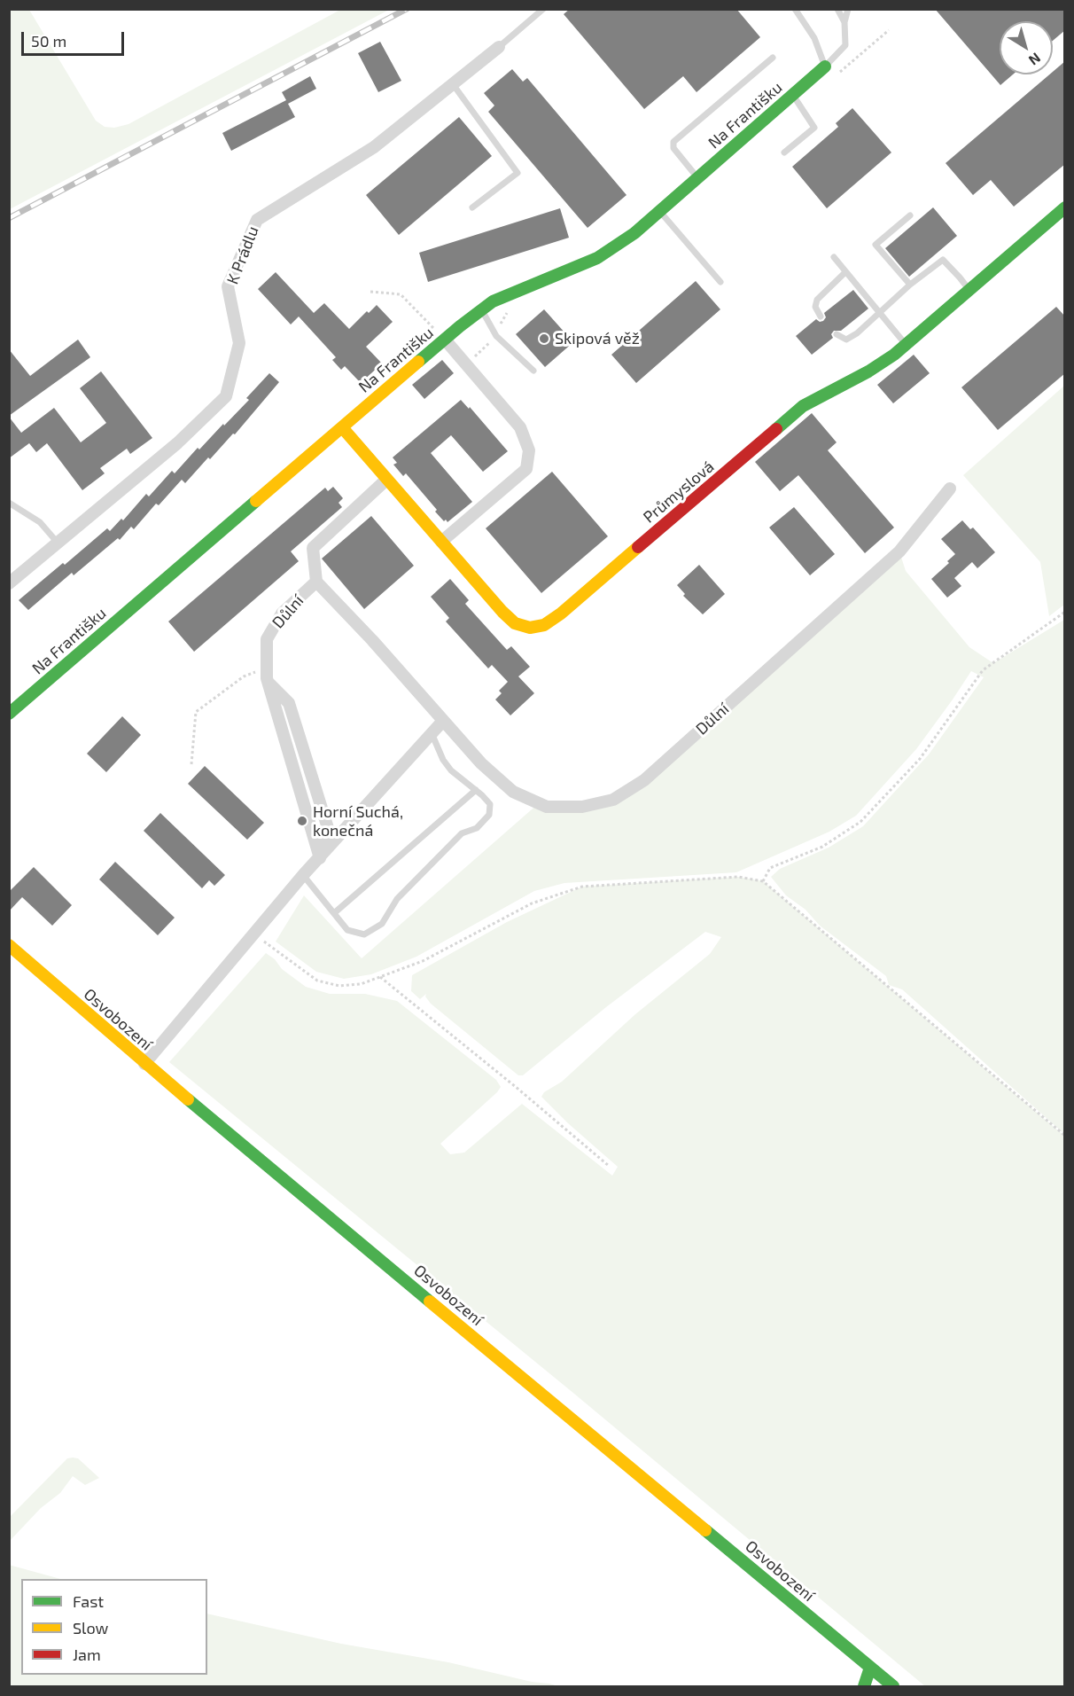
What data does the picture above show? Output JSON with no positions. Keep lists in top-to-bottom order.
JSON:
{
  "streets": {
    "street": [
      "Na Františku",
      "K Prádlu",
      "Průmyslová",
      "Důlní",
      "Osvobození"
    ]
  },
  "crossings": [
    ["Na Františku", "Průmyslová"]
  ],
  "places": ["Skipová věž", "Horní Suchá, konečná"],
  "legend": ["Fast", "Slow", "Jam"],
  "scale_bar": "50 m",
  "north": "bottom right"
}
